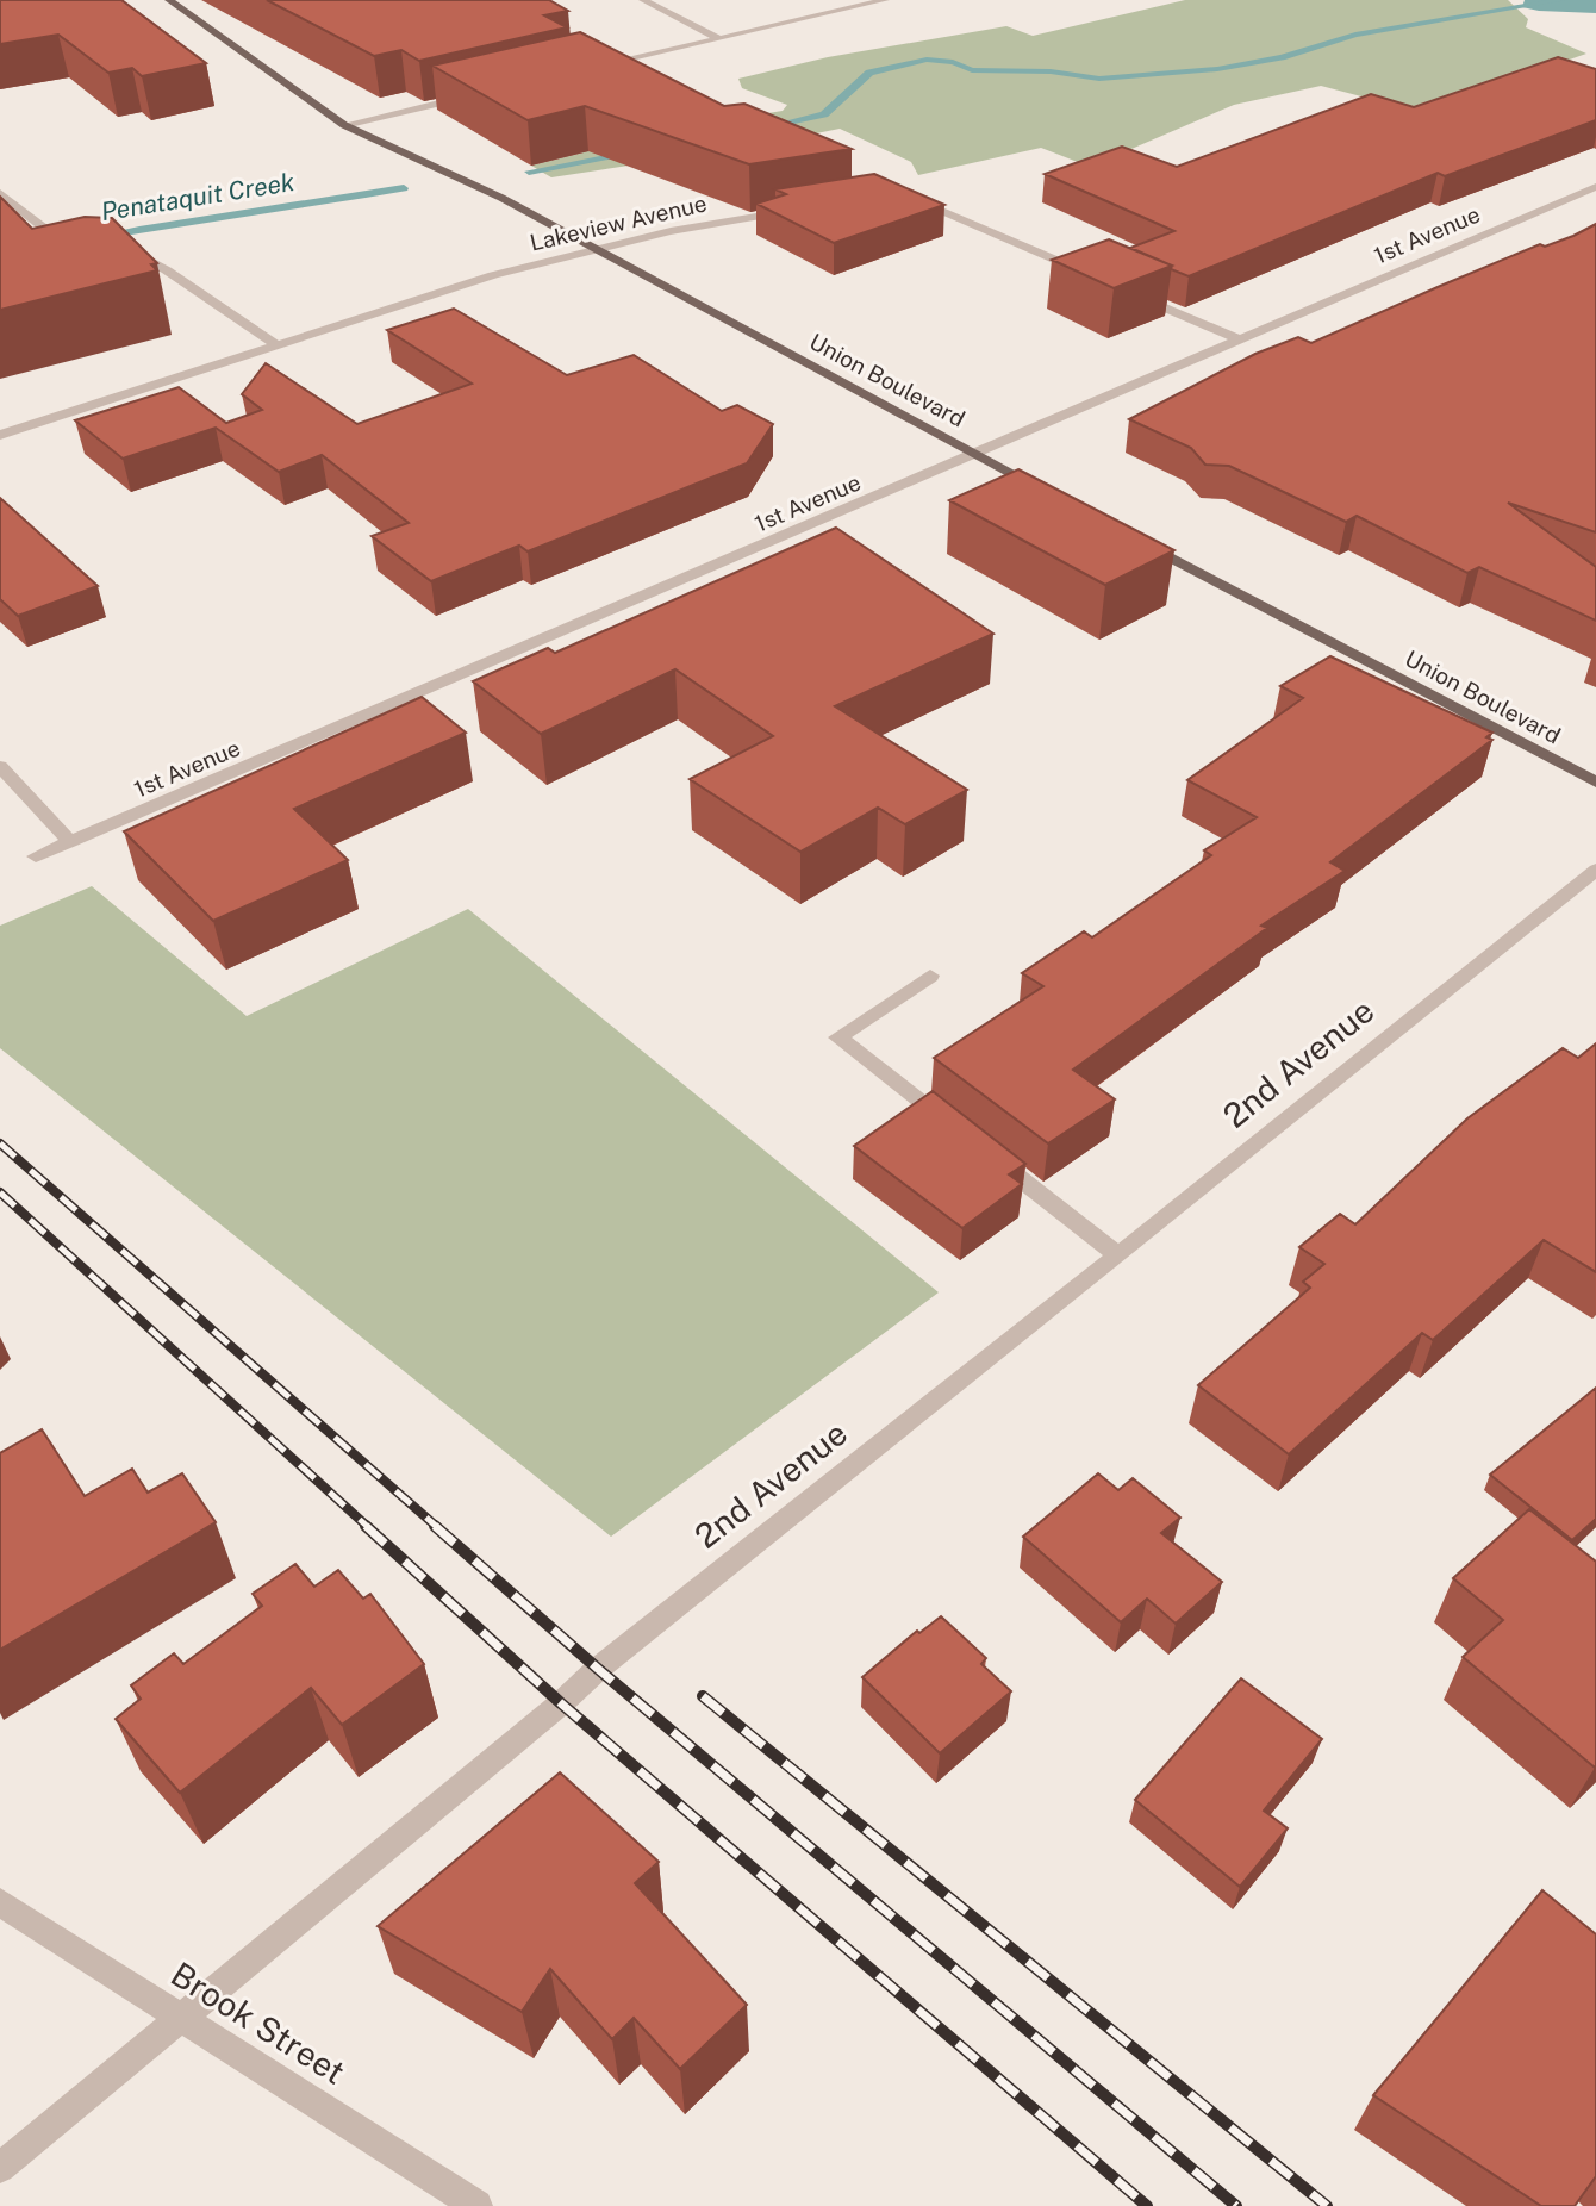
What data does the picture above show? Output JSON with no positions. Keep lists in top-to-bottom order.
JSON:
{
  "streets": {
    "main road": ["Union Boulevard"],
    "street": [
      "Lakeview Avenue",
      "1st Avenue",
      "2nd Avenue",
      "Brook Street"
    ]
  },
  "crossings": [
    ["Lakeview Avenue", "Union Boulevard"],
    ["1st Avenue", "Union Boulevard"],
    ["2nd Avenue", "Brook Street"]
  ],
  "water": ["Penataquit Creek"]
}
